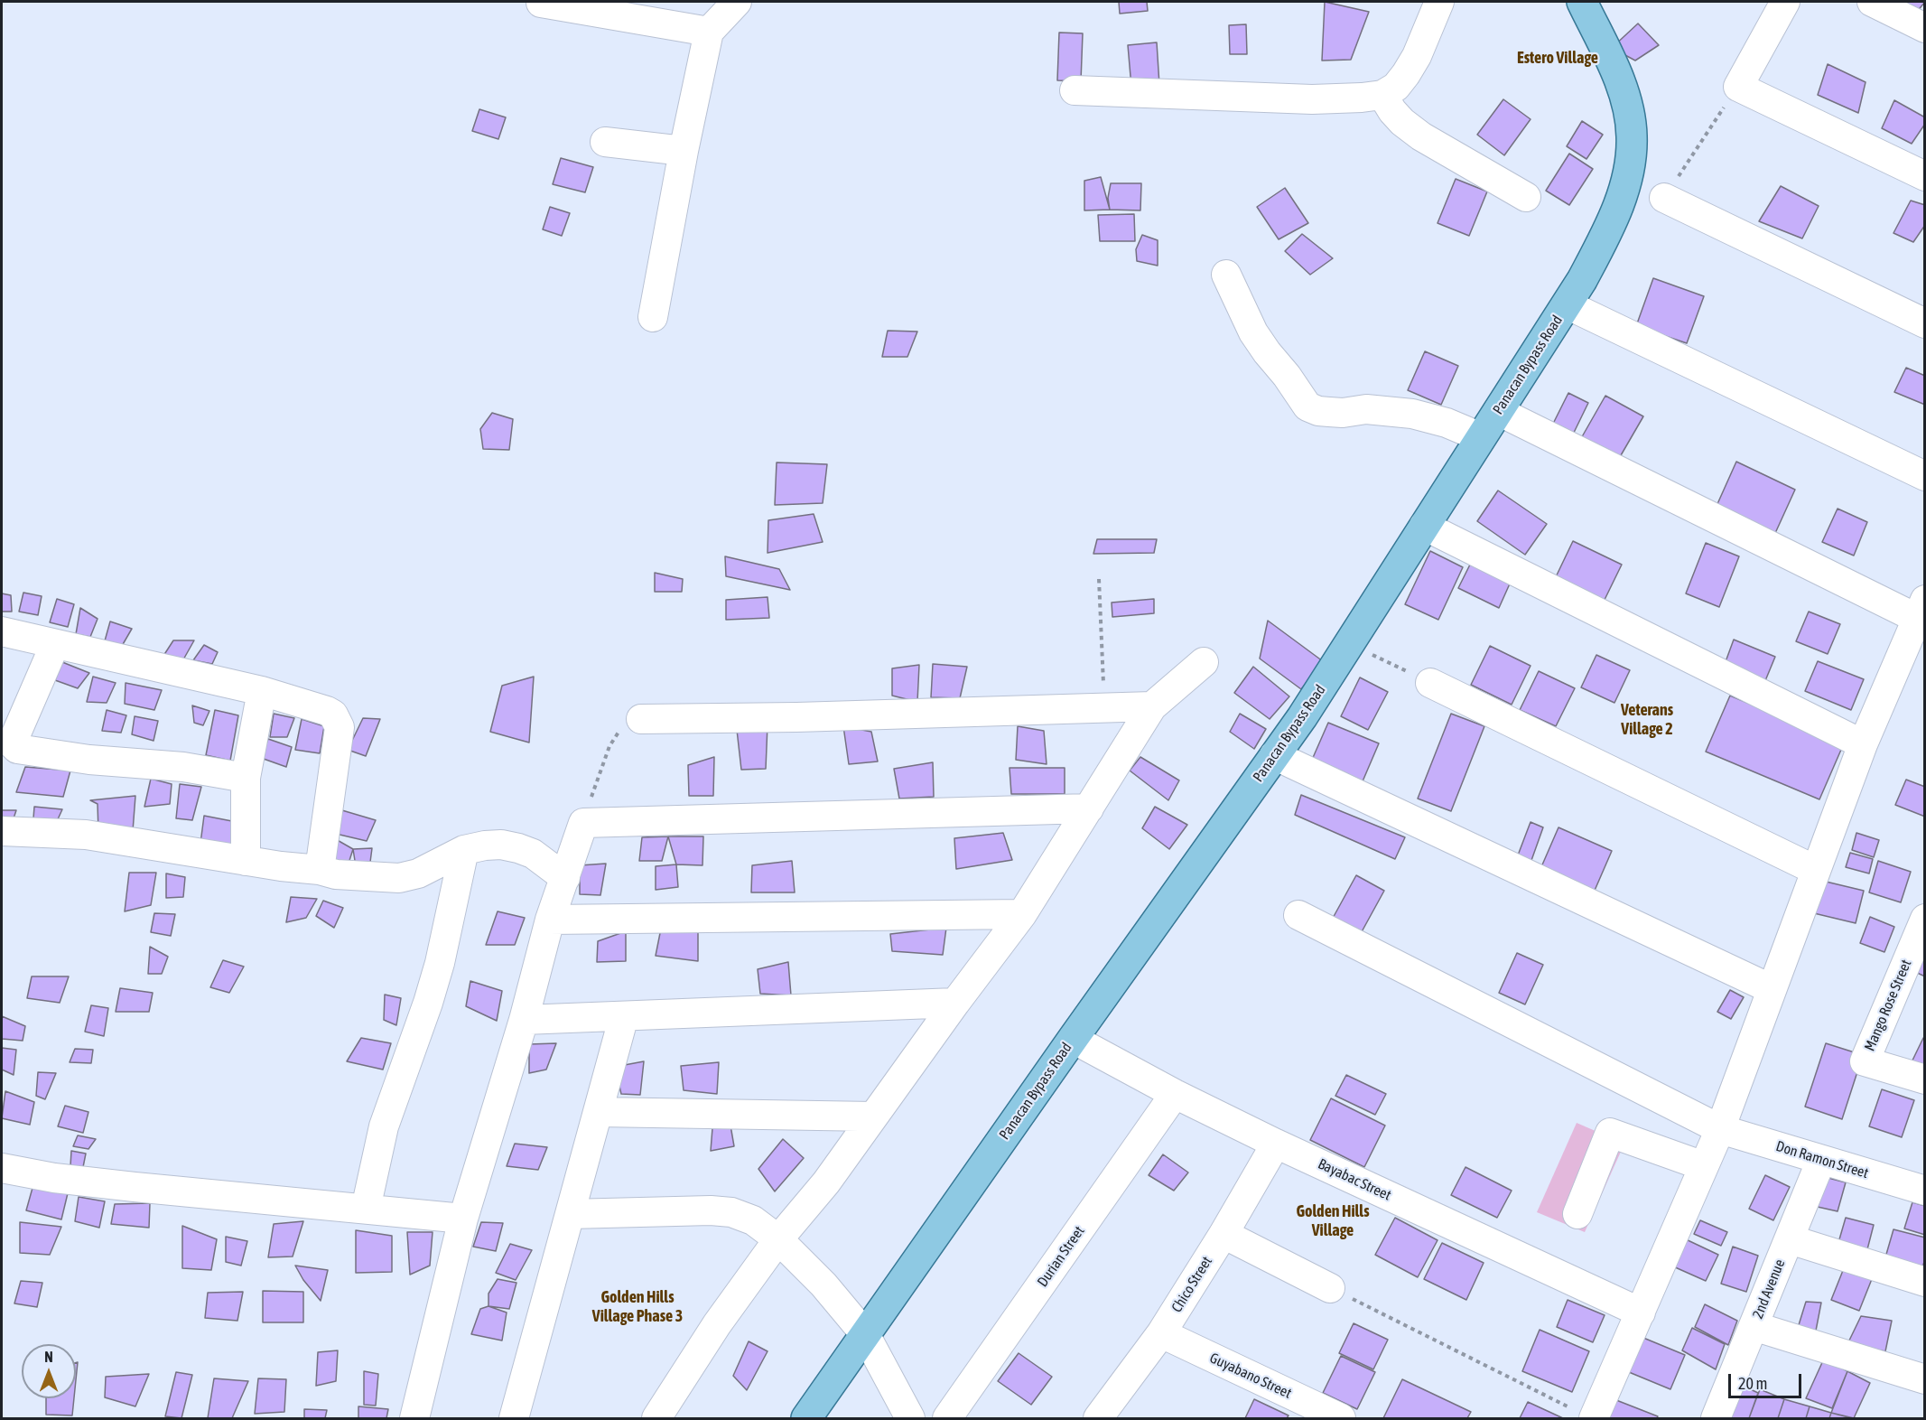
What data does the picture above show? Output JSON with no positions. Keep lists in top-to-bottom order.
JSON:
{
  "streets": {
    "main road": ["Panacan Bypass Road"],
    "street": [
      "Mango Rose Street",
      "Don Ramon Street",
      "Bayabac Street",
      "Durian Street",
      "Chico Street",
      "2nd Avenue",
      "Guyabano Street"
    ]
  },
  "crossings": [
    ["Panacan Bypass Road", "Bayabac Street"],
    ["Don Ramon Street", "2nd Avenue"],
    ["Bayabac Street", "Durian Street"],
    ["Bayabac Street", "Chico Street"],
    ["Chico Street", "Guyabano Street"]
  ],
  "districts": [
    "Estero Village",
    "Veterans Village 2",
    "Golden Hills Village",
    "Golden Hills Village Phase 3"
  ],
  "scale_bar": "20 m",
  "north": "top"
}
